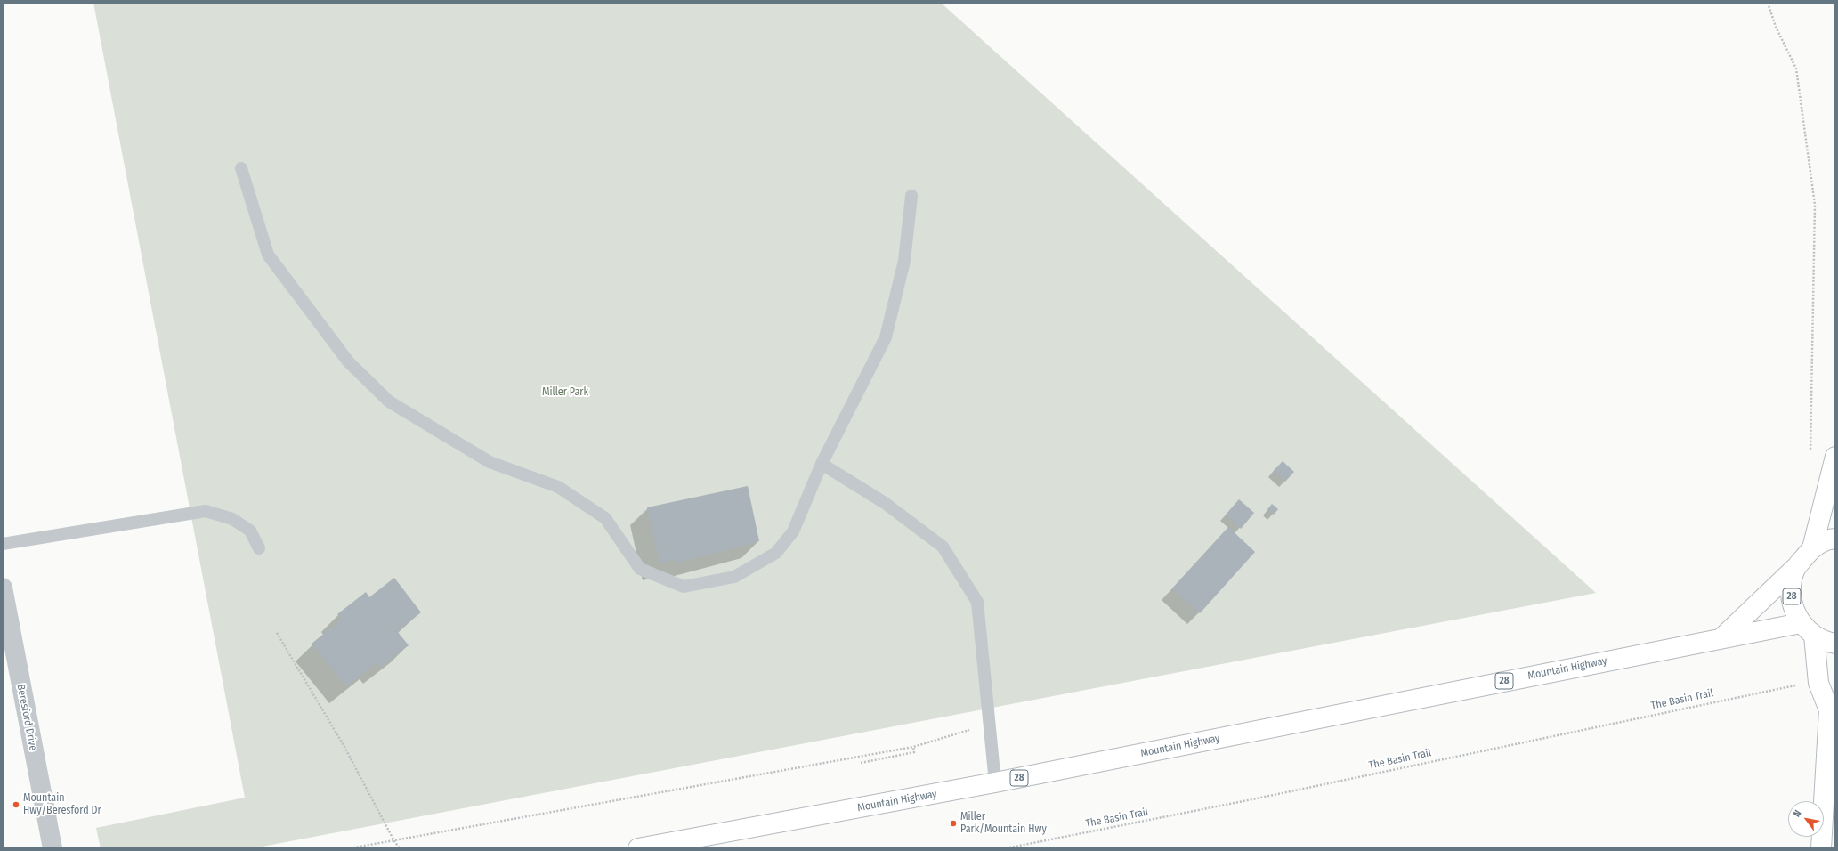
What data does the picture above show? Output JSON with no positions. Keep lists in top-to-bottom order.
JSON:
{
  "streets": {
    "main road": ["28", "Mountain Highway"],
    "street": ["Beresford Drive"],
    "path": ["The Basin Trail"]
  },
  "crossings": [
    ["28", "Mountain Highway"]
  ],
  "parks": ["Miller Park"],
  "places": ["Mountain Hwy/Beresford Dr", "Miller Park/Mountain Hwy"],
  "north": "top left"
}
